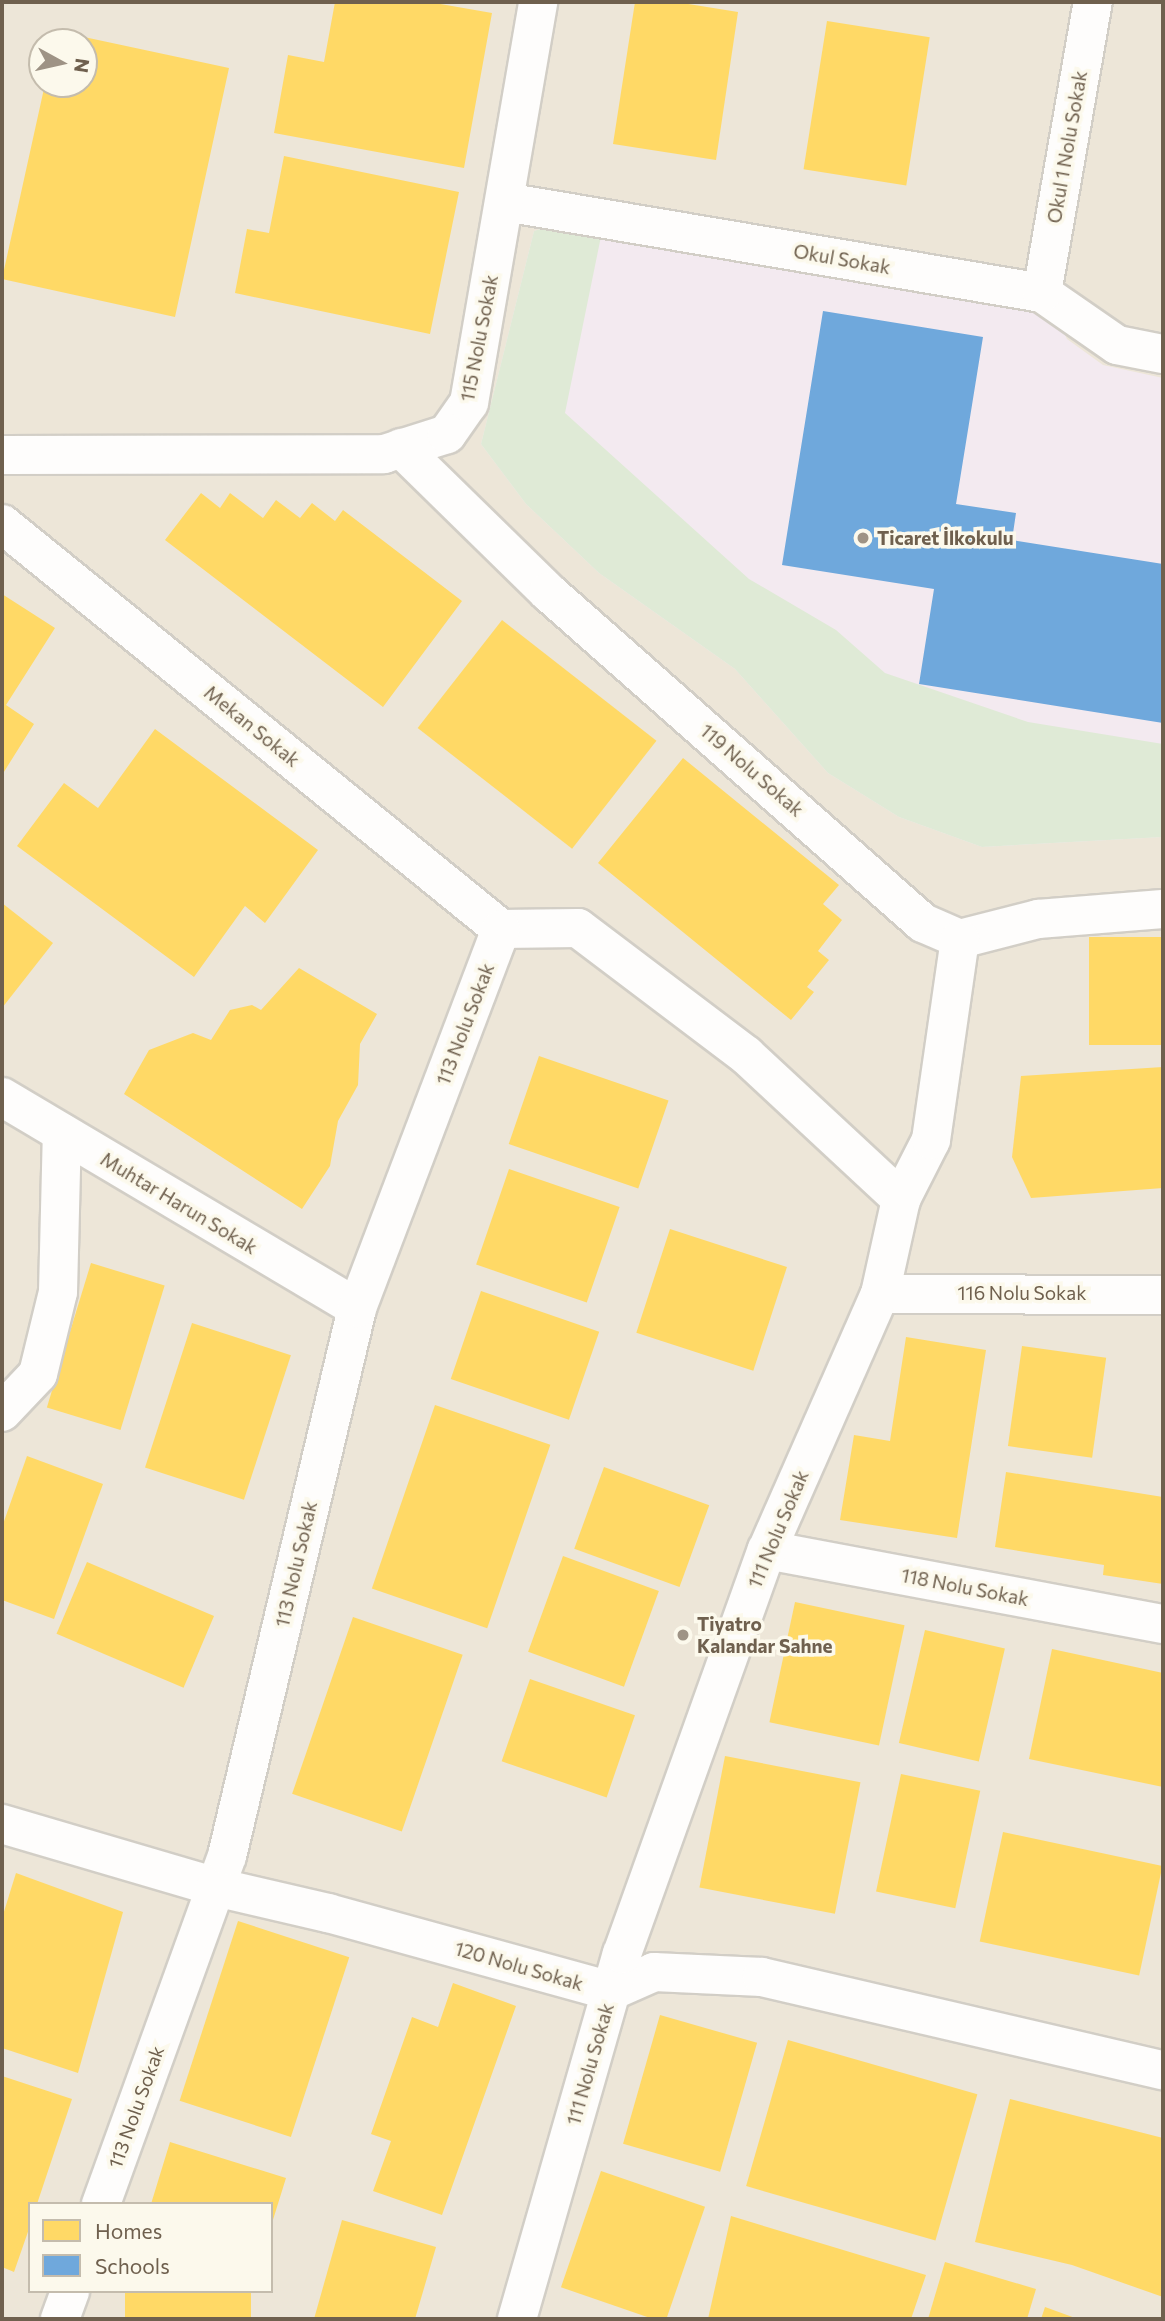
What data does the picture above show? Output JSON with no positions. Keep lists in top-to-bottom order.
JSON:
{
  "streets": {
    "street": [
      "Okul 1 Nolu Sokak",
      "Okul Sokak",
      "115 Nolu Sokak",
      "Mekan Sokak",
      "119 Nolu Sokak",
      "113 Nolu Sokak",
      "Muhtar Harun Sokak",
      "116 Nolu Sokak",
      "111 Nolu Sokak",
      "118 Nolu Sokak",
      "120 Nolu Sokak"
    ]
  },
  "crossings": [
    ["Okul 1 Nolu Sokak", "Okul Sokak"],
    ["Okul Sokak", "115 Nolu Sokak"],
    ["115 Nolu Sokak", "119 Nolu Sokak"],
    ["Mekan Sokak", "113 Nolu Sokak"],
    ["119 Nolu Sokak", "111 Nolu Sokak"],
    ["113 Nolu Sokak", "Muhtar Harun Sokak"],
    ["113 Nolu Sokak", "120 Nolu Sokak"],
    ["116 Nolu Sokak", "111 Nolu Sokak"],
    ["111 Nolu Sokak", "118 Nolu Sokak"],
    ["111 Nolu Sokak", "120 Nolu Sokak"]
  ],
  "places": ["Ticaret İlkokulu", "Tiyatro Kalandar Sahne"],
  "legend": ["Homes", "Schools"],
  "north": "right"
}
